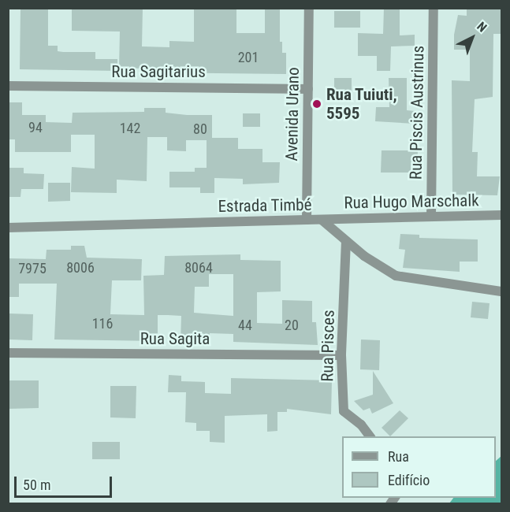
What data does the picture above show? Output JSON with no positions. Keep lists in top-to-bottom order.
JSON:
{
  "streets": {
    "street": [
      "Rua Sagitarius",
      "Rua Piscis Austrinus",
      "Avenida Urano",
      "Rua Hugo Marschalk",
      "Estrada Timbé",
      "Rua Sagita",
      "Rua Pisces"
    ]
  },
  "crossings": [
    ["Rua Sagitarius", "Avenida Urano"],
    ["Rua Piscis Austrinus", "Rua Hugo Marschalk"],
    ["Avenida Urano", "Estrada Timbé"],
    ["Rua Hugo Marschalk", "Estrada Timbé"],
    ["Estrada Timbé", "Rua Pisces"],
    ["Rua Sagita", "Rua Pisces"]
  ],
  "places": ["Rua Tuiuti, 5595"],
  "house_numbers": [
    "201",
    "94",
    "142",
    "80",
    "8006",
    "8064",
    "7975",
    "116",
    "44",
    "20"
  ],
  "legend": ["Rua", "Edifício"],
  "scale_bar": "50 m",
  "north": "top right"
}
